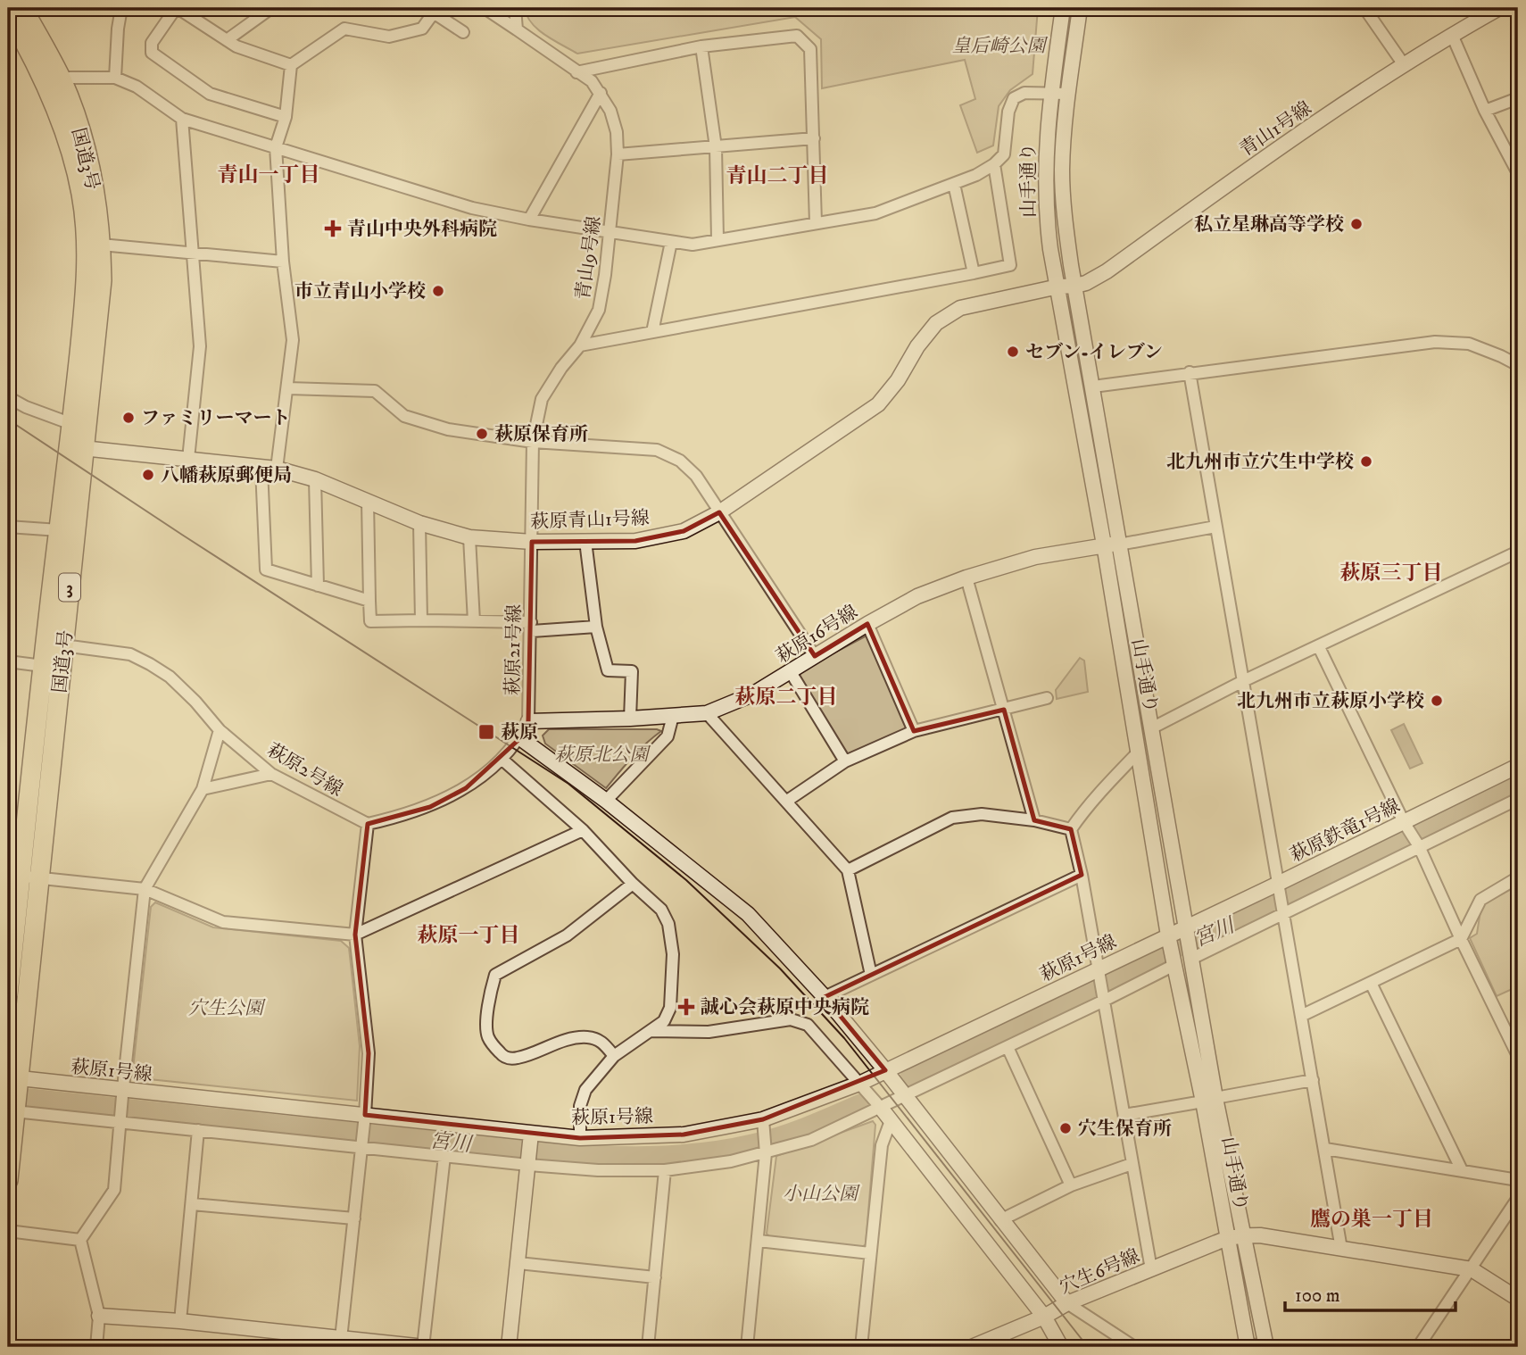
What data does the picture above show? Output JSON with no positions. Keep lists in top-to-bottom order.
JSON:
{
  "streets": {
    "highway": ["国道3号", "3"],
    "street": [
      "青山1号線",
      "山手通り",
      "青山9号線",
      "萩原青山1号線",
      "萩原16号線",
      "萩原21号線",
      "萩原2号線",
      "萩原鉄竜1号線",
      "萩原1号線",
      "穴生6号線"
    ]
  },
  "crossings": [
    ["青山1号線", "山手通り"],
    ["青山1号線", "萩原青山1号線"],
    ["国道3号", "萩原青山1号線"],
    ["国道3号", "萩原2号線"],
    ["国道3号", "萩原1号線"],
    ["山手通り", "萩原青山1号線"],
    ["山手通り", "萩原16号線"],
    ["山手通り", "萩原鉄竜1号線"],
    ["山手通り", "萩原1号線"],
    ["山手通り", "穴生6号線"],
    ["青山9号線", "萩原青山1号線"],
    ["青山9号線", "萩原21号線"],
    ["萩原青山1号線", "萩原21号線"],
    ["萩原16号線", "萩原21号線"],
    ["萩原鉄竜1号線", "萩原1号線"]
  ],
  "districts": [
    "青山一丁目",
    "青山二丁目",
    "萩原三丁目",
    "萩原二丁目",
    "萩原一丁目",
    "鷹の巣一丁目"
  ],
  "water": ["宮川"],
  "parks": [
    "皇后崎公園",
    "萩原北公園",
    "穴生公園",
    "小山公園"
  ],
  "places": {
    "other": [
      "私立星琳高等学校",
      "市立青山小学校",
      "セブン-イレブン",
      "ファミリーマート",
      "萩原保育所",
      "北九州市立穴生中学校",
      "八幡萩原郵便局",
      "北九州市立萩原小学校",
      "穴生保育所"
    ],
    "health": ["青山中央外科病院", "誠心会萩原中央病院"],
    "transit": ["萩原"]
  },
  "scale_bar": "100 m"
}
